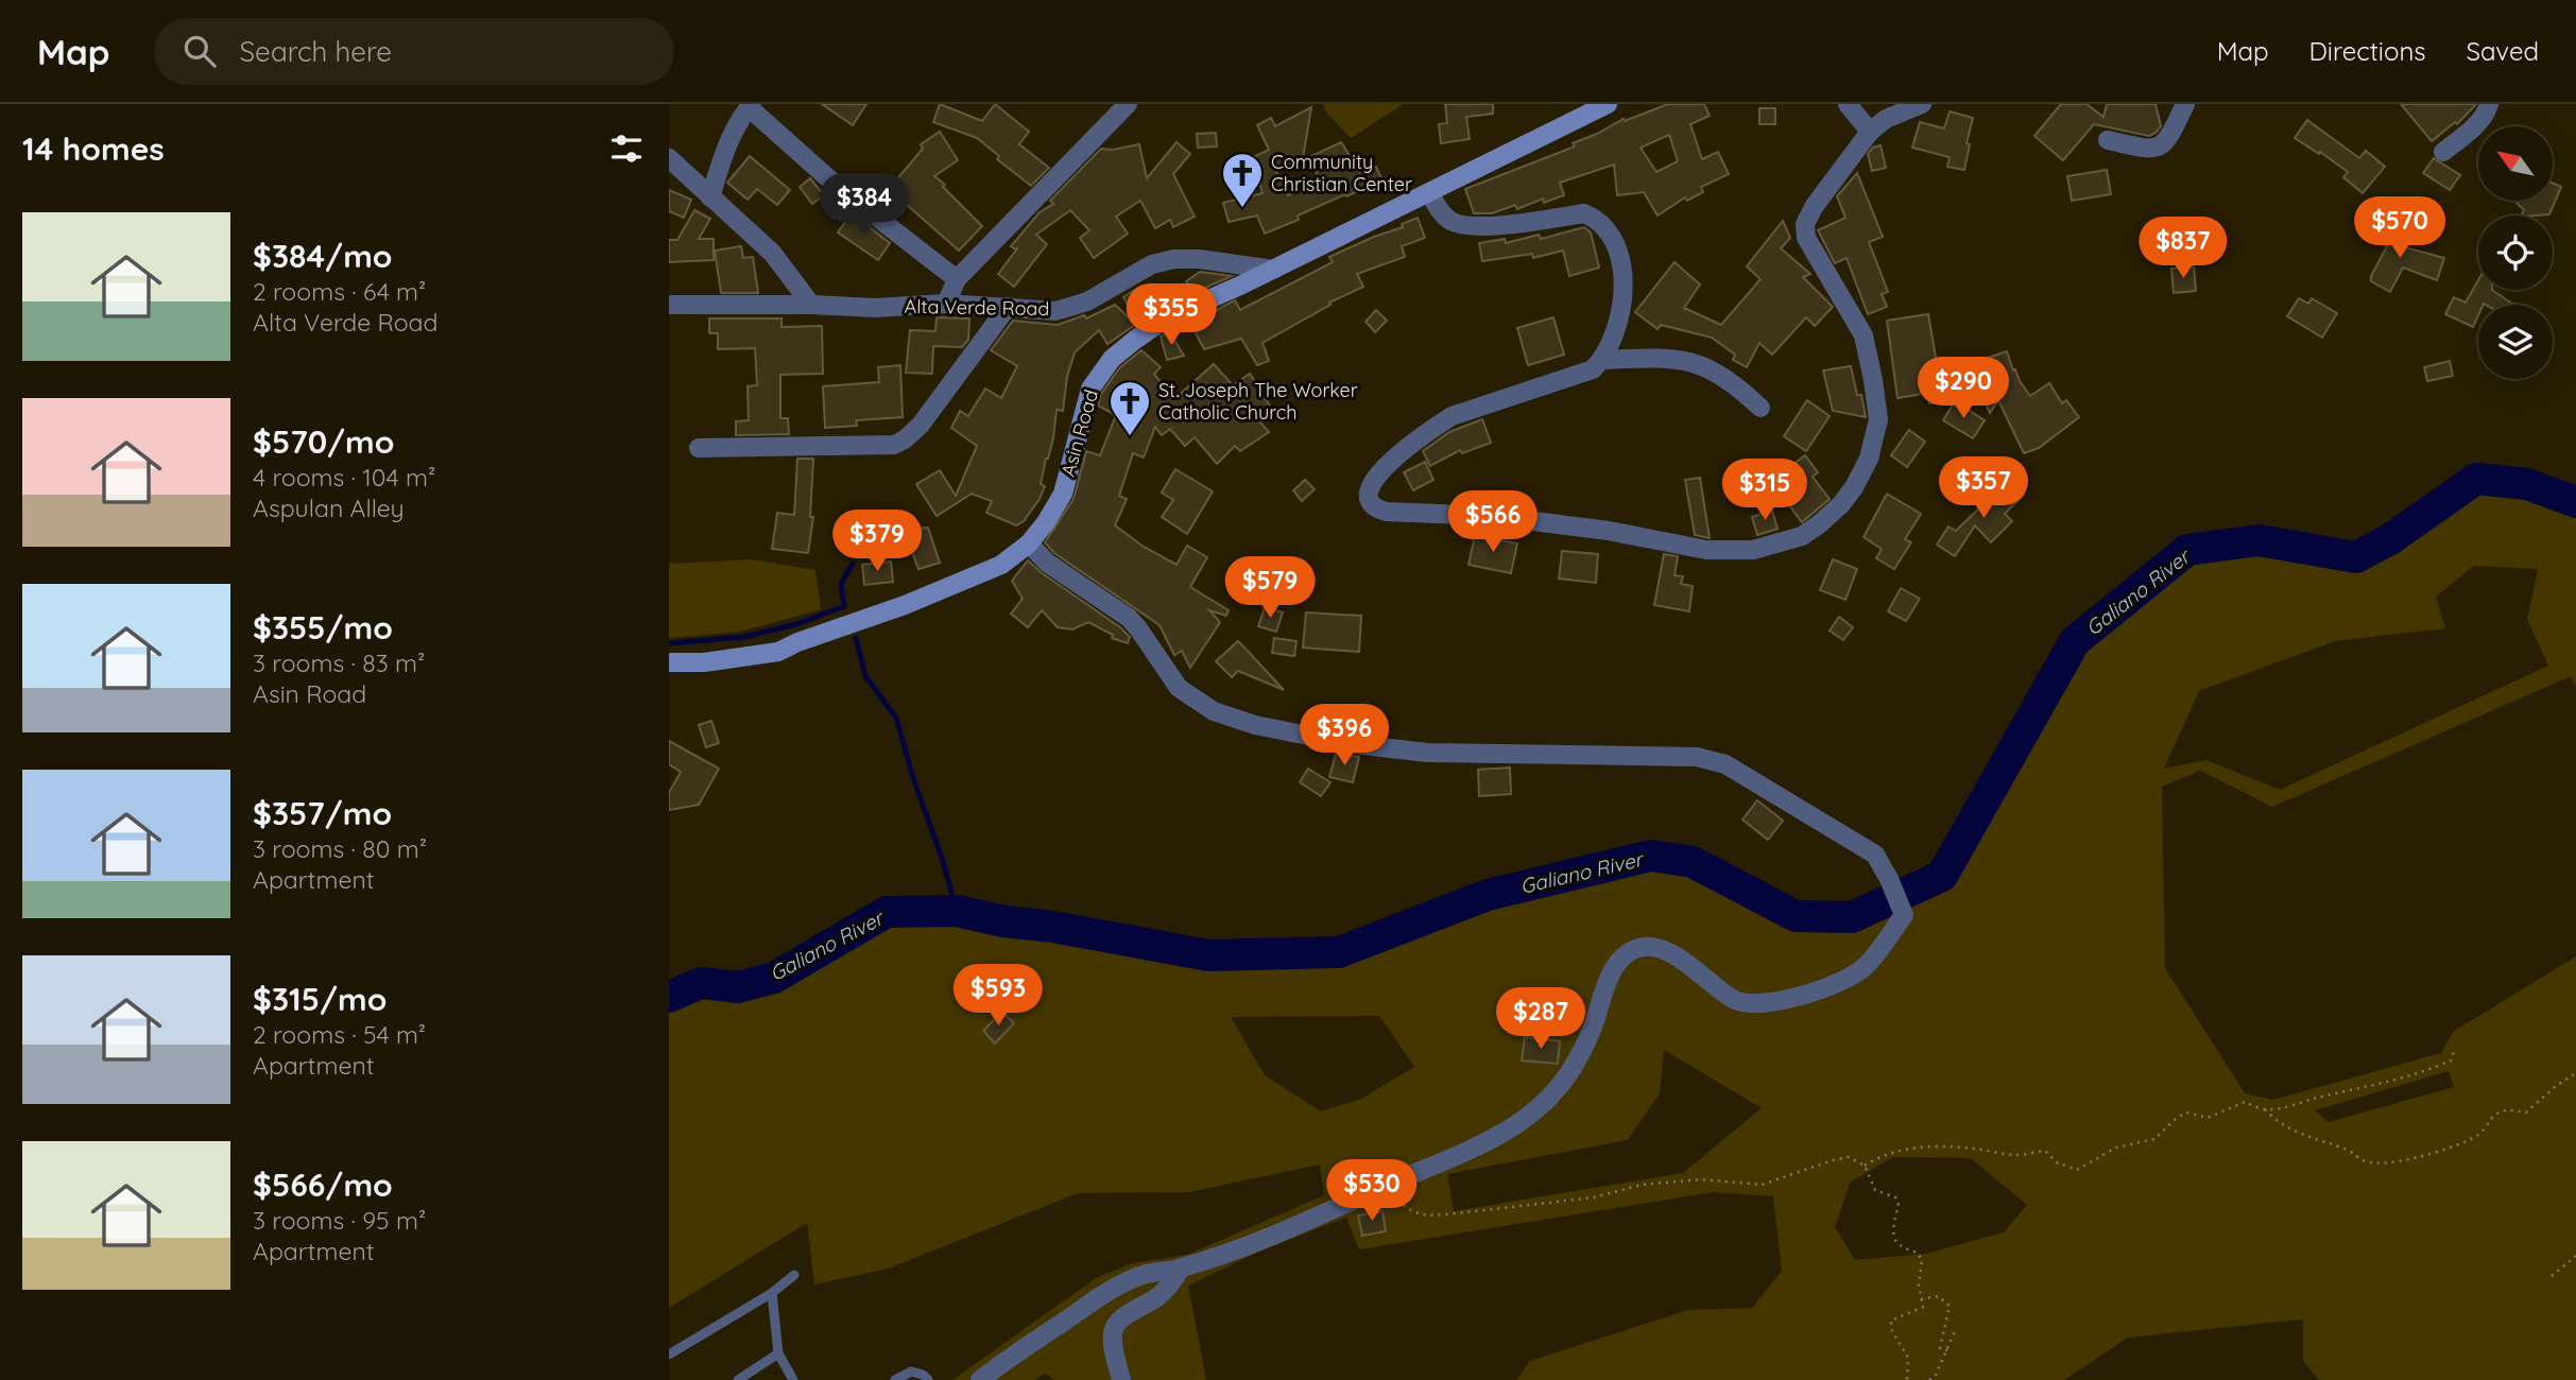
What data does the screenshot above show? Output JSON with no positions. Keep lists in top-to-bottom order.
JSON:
{
  "streets": {
    "main road": ["Asin Road"],
    "street": ["Alta Verde Road"]
  },
  "crossings": [
    ["Alta Verde Road", "Asin Road"]
  ],
  "water": ["Galiano River"],
  "places": {
    "church": ["Community Christian Center", "St. Joseph The Worker Catholic Church"]
  },
  "north": "top left",
  "page": {
    "header": "Map",
    "search": "Search here",
    "nav": ["Map", "Directions", "Saved"],
    "heading": "14 homes",
    "price": [
      "$384",
      "$570",
      "$837",
      "$355",
      "$290",
      "$357",
      "$315",
      "$566",
      "$379",
      "$579",
      "$396",
      "$593",
      "$287",
      "$530"
    ],
    "list": [
      {
        "name": "$384/mo",
        "note": "2 rooms · 64 m² · Alta Verde Road"
      },
      {
        "name": "$570/mo",
        "note": "4 rooms · 104 m² · Aspulan Alley"
      },
      {
        "name": "$355/mo",
        "note": "3 rooms · 83 m² · Asin Road"
      },
      {
        "name": "$357/mo",
        "note": "3 rooms · 80 m² · Apartment"
      },
      {
        "name": "$315/mo",
        "note": "2 rooms · 54 m² · Apartment"
      },
      {
        "name": "$566/mo",
        "note": "3 rooms · 95 m² · Apartment"
      }
    ]
  }
}
